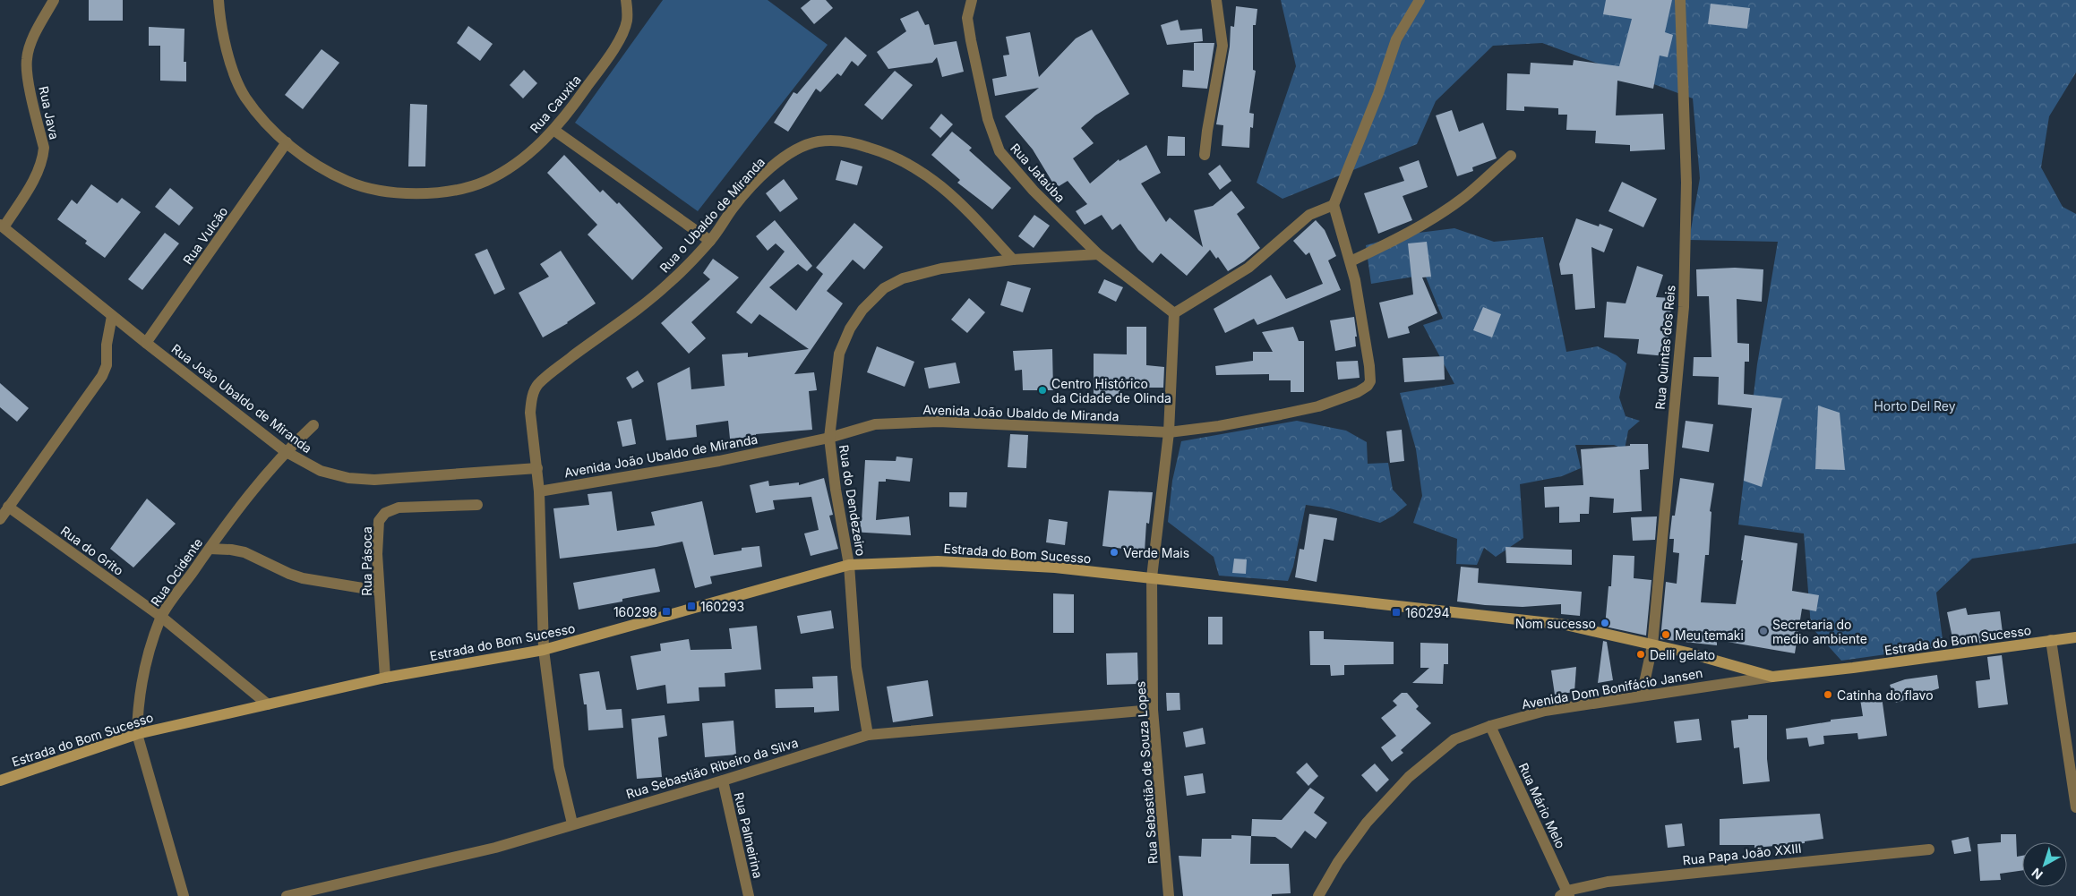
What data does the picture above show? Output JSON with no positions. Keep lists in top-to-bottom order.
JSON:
{
  "streets": {
    "street": [
      "Rua Cauxita",
      "Rua Java",
      "Rua Jataúba",
      "Rua o Ubaldo de Miranda",
      "Rua Vulcão",
      "Rua Quintas dos Reis",
      "Rua João Ubaldo de Miranda",
      "Avenida João Ubaldo de Miranda",
      "Rua do Dendezeiro",
      "Rua do Grito",
      "Estrada do Bom Sucesso",
      "Rua Pásoca",
      "Rua Ocidente",
      "Avenida Dom Bonifácio Jansen",
      "Rua Sebastião Ribeiro da Silva",
      "Rua Sebastião de Souza Lopes",
      "Rua Mário Melo",
      "Rua Palmeirina",
      "Rua Papa João XXIII"
    ]
  },
  "crossings": [
    ["Rua Cauxita", "Rua Vulcão"],
    ["Rua Java", "Rua João Ubaldo de Miranda"],
    ["Rua Jataúba", "Rua do Dendezeiro"],
    ["Rua Jataúba", "Rua Sebastião de Souza Lopes"],
    ["Rua o Ubaldo de Miranda", "Rua João Ubaldo de Miranda"],
    ["Rua o Ubaldo de Miranda", "Avenida João Ubaldo de Miranda"],
    ["Rua o Ubaldo de Miranda", "Rua do Dendezeiro"],
    ["Rua o Ubaldo de Miranda", "Estrada do Bom Sucesso"],
    ["Rua o Ubaldo de Miranda", "Rua Sebastião Ribeiro da Silva"],
    ["Rua Vulcão", "Rua João Ubaldo de Miranda"],
    ["Rua Quintas dos Reis", "Estrada do Bom Sucesso"],
    ["Rua Quintas dos Reis", "Avenida Dom Bonifácio Jansen"],
    ["Rua João Ubaldo de Miranda", "Rua Ocidente"],
    ["Avenida João Ubaldo de Miranda", "Rua do Dendezeiro"],
    ["Avenida João Ubaldo de Miranda", "Rua Sebastião de Souza Lopes"],
    ["Rua do Dendezeiro", "Estrada do Bom Sucesso"],
    ["Rua do Dendezeiro", "Rua Sebastião Ribeiro da Silva"],
    ["Rua do Grito", "Estrada do Bom Sucesso"],
    ["Rua do Grito", "Rua Ocidente"],
    ["Estrada do Bom Sucesso", "Rua Pásoca"],
    ["Estrada do Bom Sucesso", "Rua Ocidente"],
    ["Estrada do Bom Sucesso", "Avenida Dom Bonifácio Jansen"],
    ["Estrada do Bom Sucesso", "Rua Sebastião de Souza Lopes"],
    ["Avenida Dom Bonifácio Jansen", "Rua Mário Melo"],
    ["Rua Sebastião Ribeiro da Silva", "Rua Sebastião de Souza Lopes"],
    ["Rua Sebastião Ribeiro da Silva", "Rua Palmeirina"],
    ["Rua Mário Melo", "Rua Papa João XXIII"]
  ],
  "parks": ["Horto Del Rey"],
  "places": {
    "other": [
      "Centro Histórico da Cidade de Olinda",
      "Verde Mais",
      "Nom sucesso",
      "Secretaria do medio ambiente",
      "Meu temaki",
      "Delli gelato",
      "Catinha do flavo"
    ],
    "transit": ["160293", "160298", "160294"]
  },
  "north": "bottom left"
}
